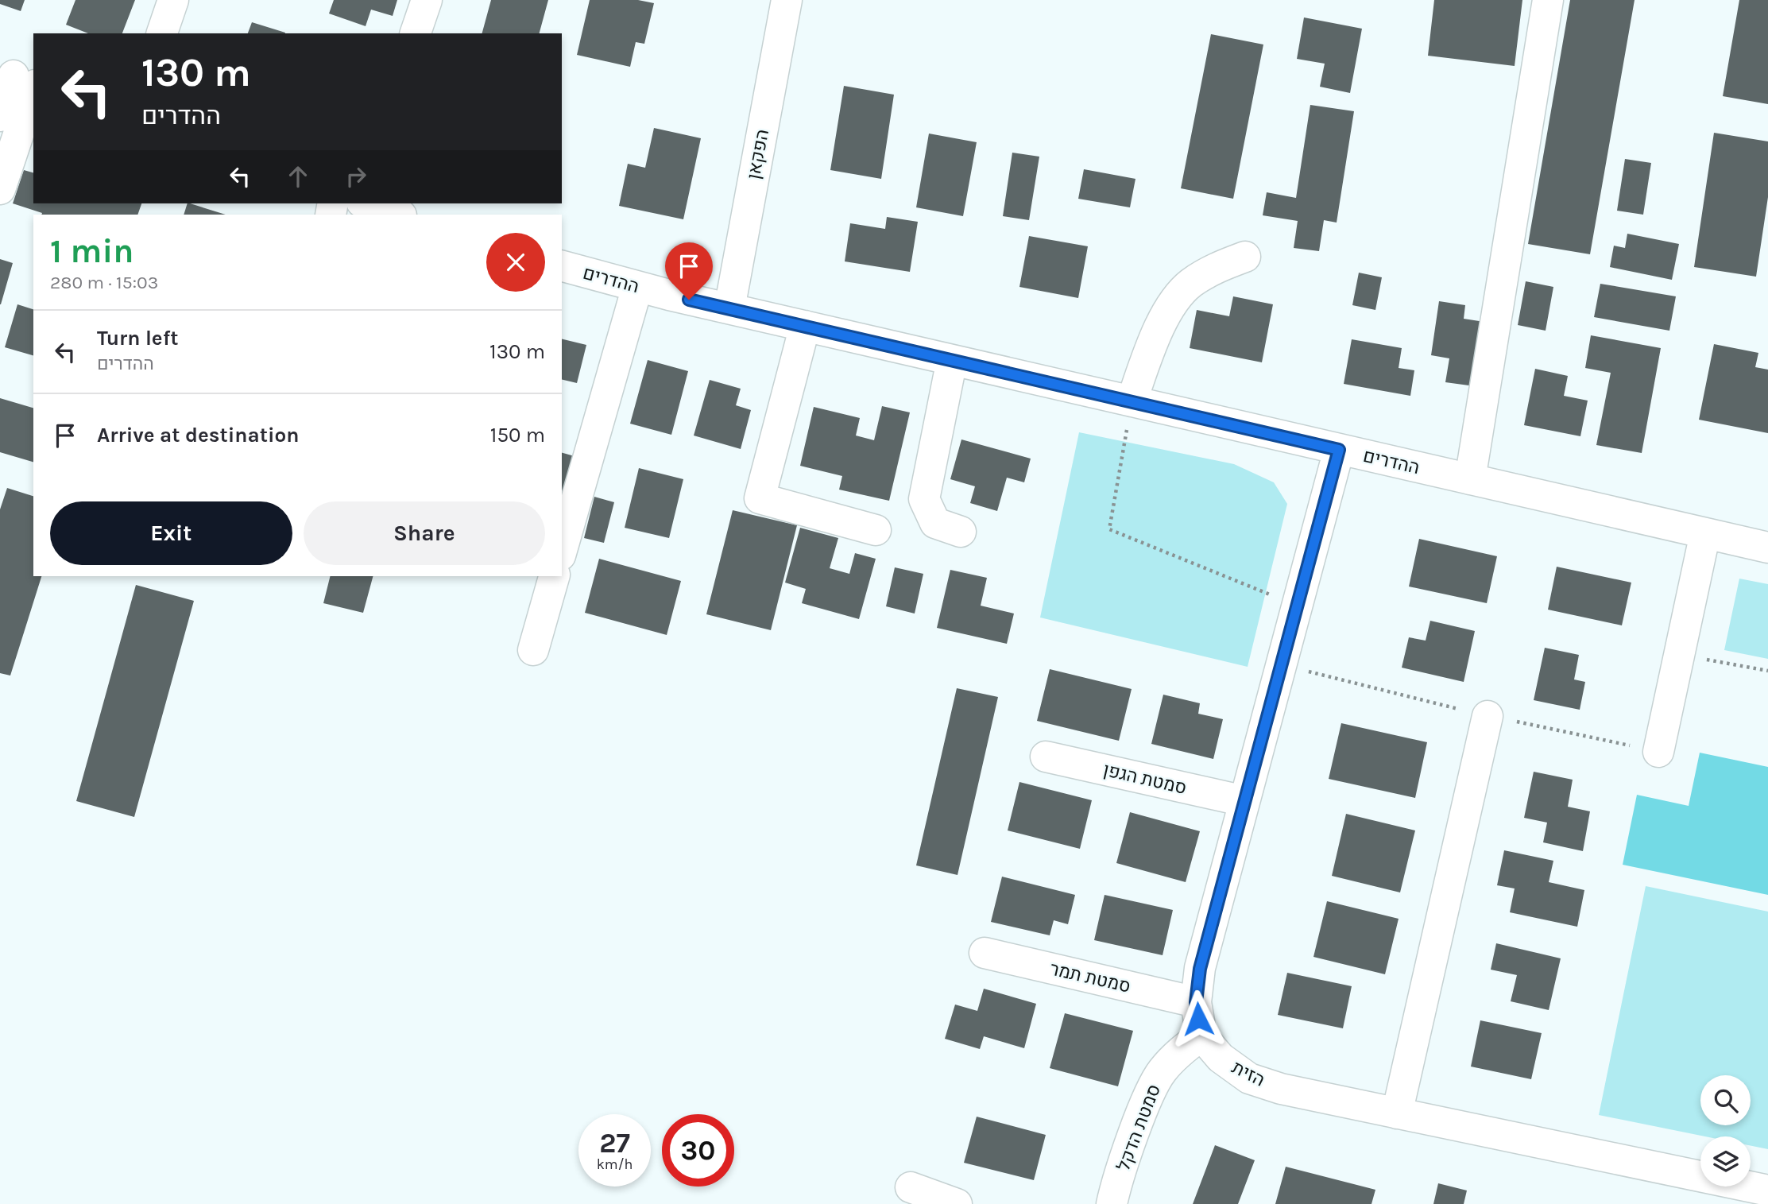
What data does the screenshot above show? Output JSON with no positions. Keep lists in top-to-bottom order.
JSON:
{
  "streets": {
    "street": [
      "הפקאן",
      "ההדרים",
      "סמטת הגפן",
      "סמטת תמר",
      "הזית",
      "סמטת הדקל"
    ]
  },
  "crossings": [
    ["הפקאן", "ההדרים"],
    ["הזית", "סמטת הדקל"]
  ],
  "page": {
    "turn": ["130 m", "ההדרים"],
    "heading": ["1 min", "280 m · 15:03"],
    "list": [
      {
        "name": "Turn left",
        "note": "ההדרים",
        "value": "130 m"
      },
      {
        "name": "Arrive at destination",
        "value": "150 m"
      }
    ],
    "buttons": ["Exit", "Share"],
    "speed": "27 km/h",
    "limit": "30"
  }
}
